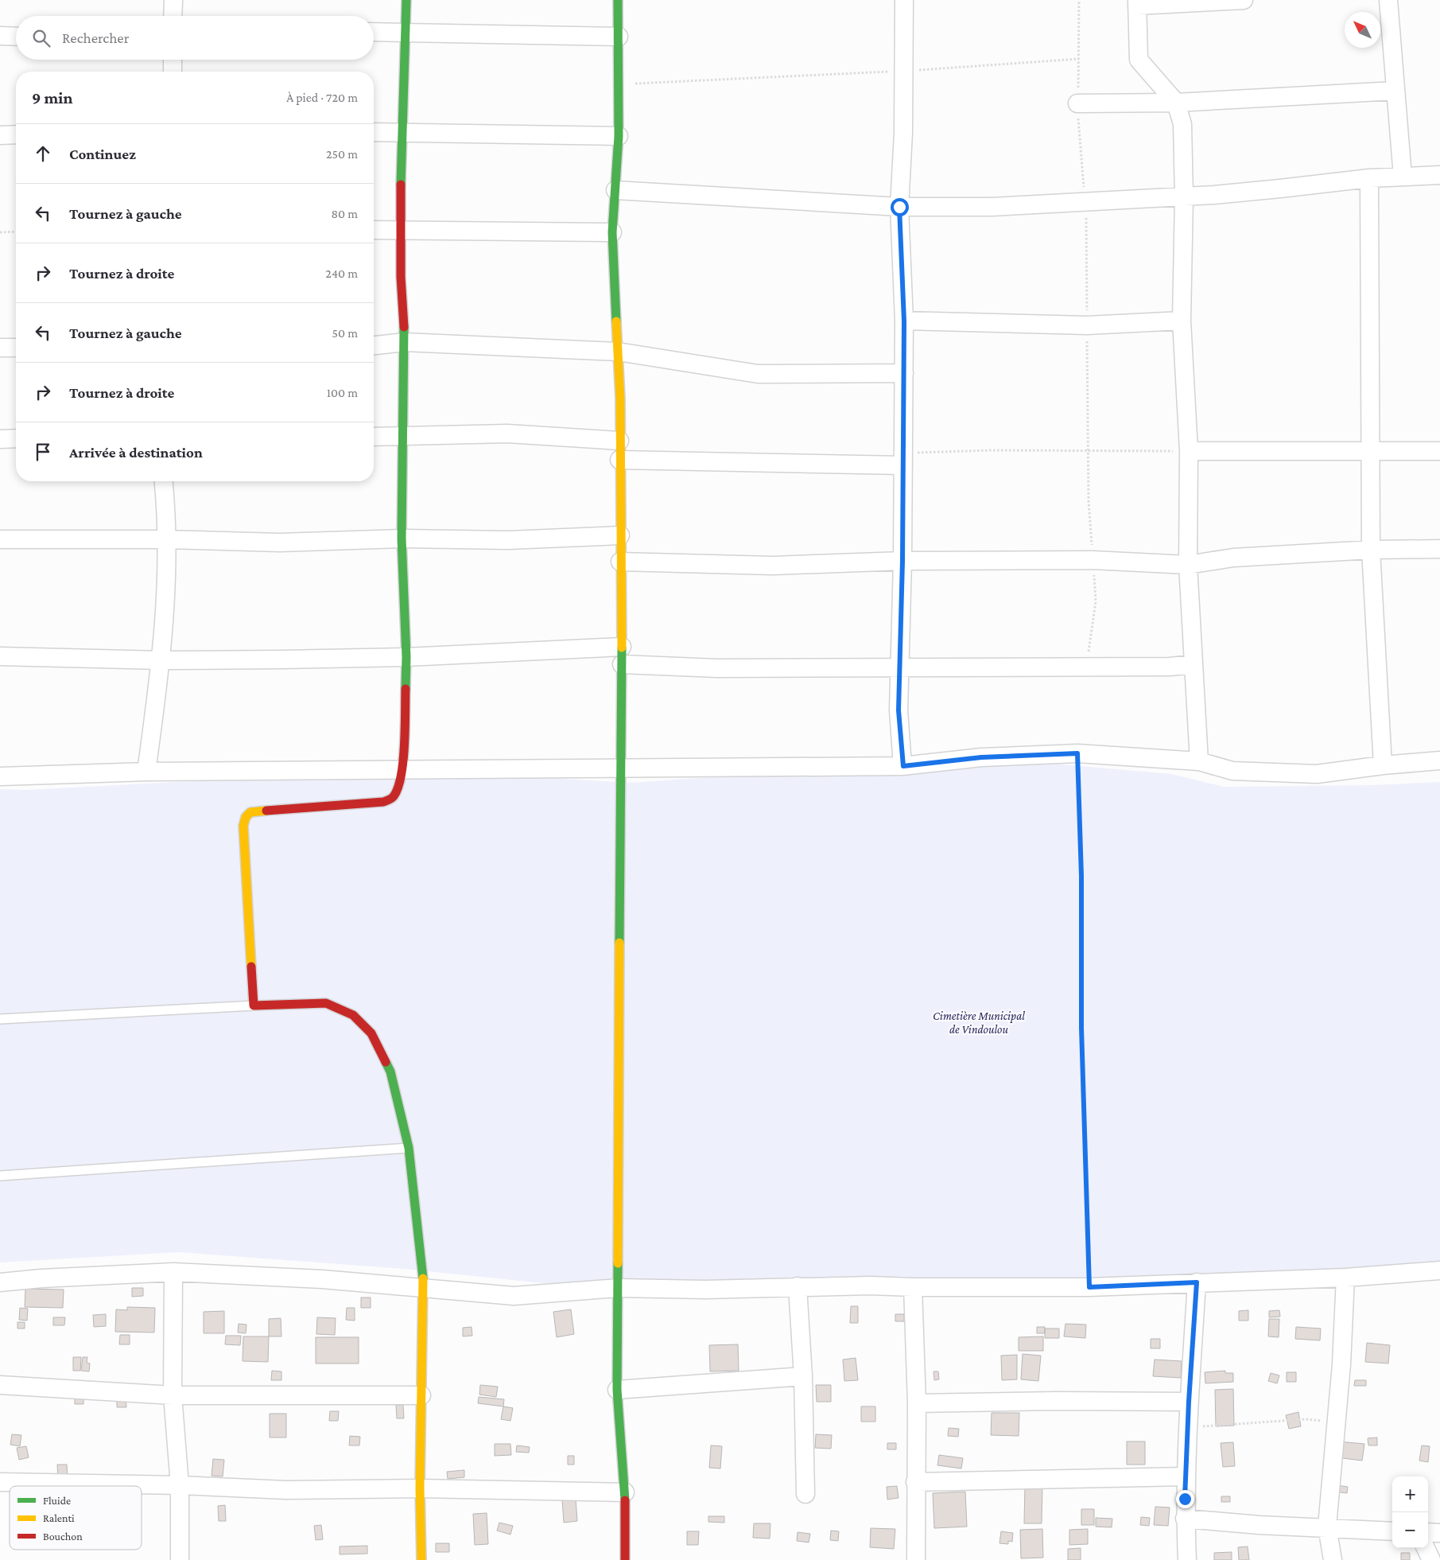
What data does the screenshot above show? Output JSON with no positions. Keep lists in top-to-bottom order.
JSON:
{
  "parks": ["Cimetière Municipal de Vindoulou"],
  "legend": ["Fluide", "Ralenti", "Bouchon"],
  "north": "top left",
  "page": {
    "search": "Rechercher",
    "heading": ["9 min", "À pied · 720 m"],
    "list": [
      ["Continuez", "250 m"],
      ["Tournez à gauche", "80 m"],
      ["Tournez à droite", "240 m"],
      ["Tournez à gauche", "50 m"],
      ["Tournez à droite", "100 m"],
      "Arrivée à destination"
    ],
    "map_buttons": ["+", "−"]
  }
}
